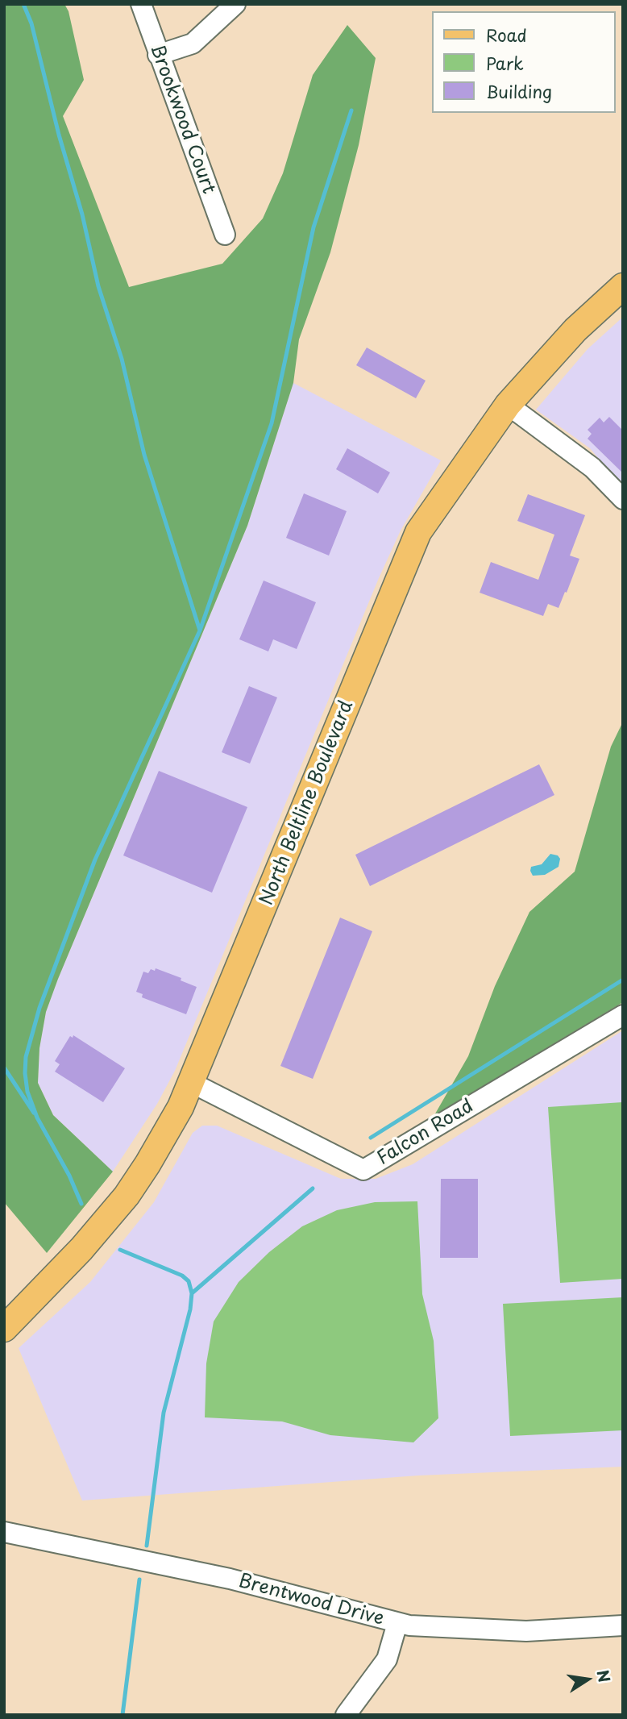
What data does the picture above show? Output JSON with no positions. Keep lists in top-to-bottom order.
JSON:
{
  "streets": {
    "main road": ["North Beltline Boulevard"],
    "street": ["Brookwood Court", "Falcon Road", "Brentwood Drive"]
  },
  "crossings": [
    ["North Beltline Boulevard", "Falcon Road"]
  ],
  "legend": ["Road", "Park", "Building"],
  "north": "right"
}
